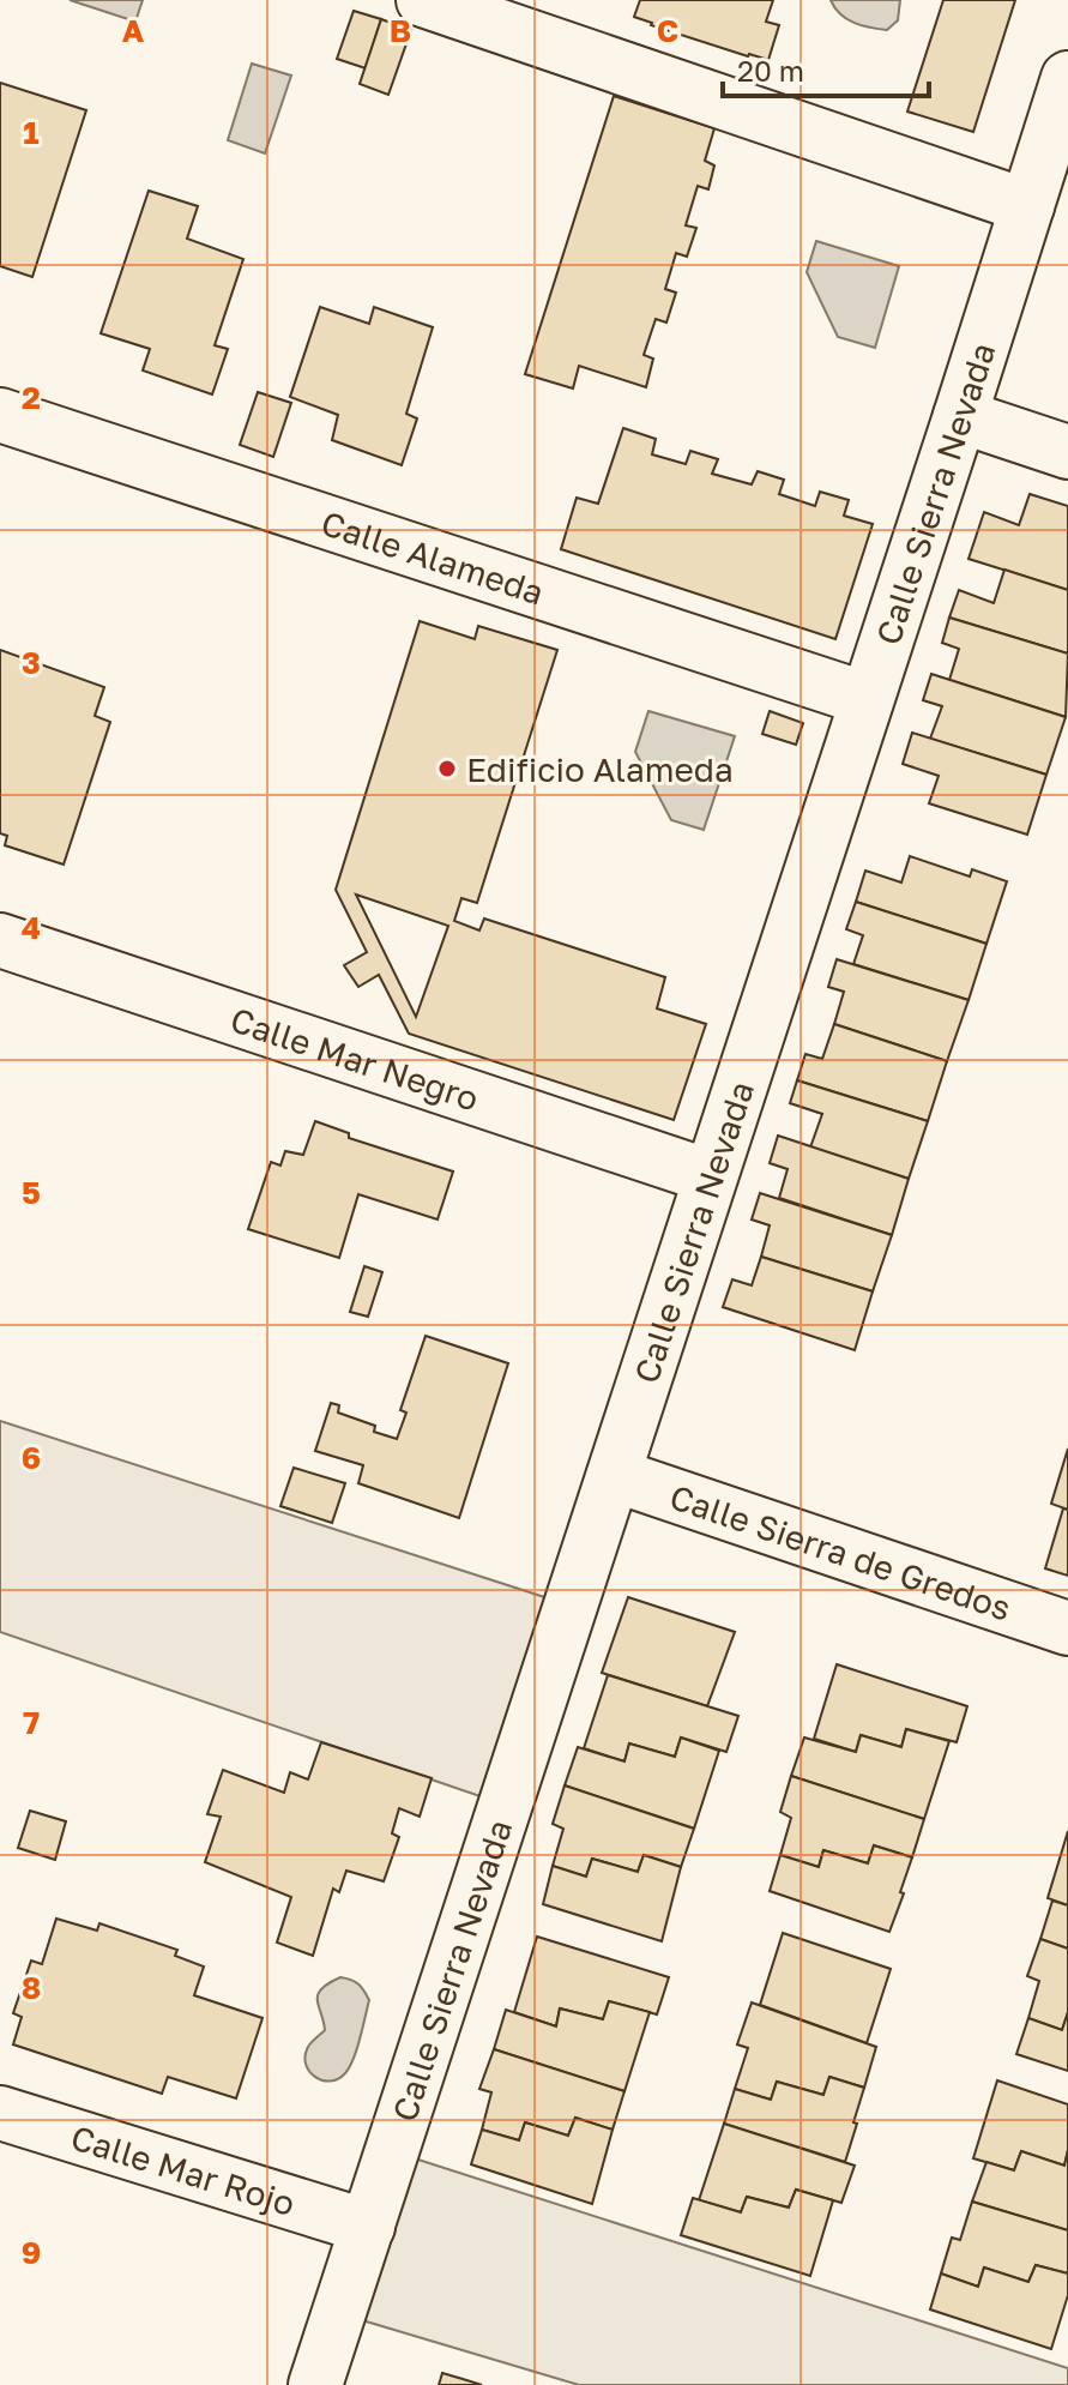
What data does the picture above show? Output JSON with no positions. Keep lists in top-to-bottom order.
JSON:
{
  "streets": {
    "street": [
      "Calle Sierra Nevada",
      "Calle Alameda",
      "Calle Mar Negro",
      "Calle Sierra de Gredos",
      "Calle Mar Rojo"
    ]
  },
  "crossings": [
    ["Calle Sierra Nevada", "Calle Alameda"],
    ["Calle Sierra Nevada", "Calle Mar Negro"],
    ["Calle Sierra Nevada", "Calle Sierra de Gredos"],
    ["Calle Sierra Nevada", "Calle Mar Rojo"]
  ],
  "places": ["Edificio Alameda"],
  "scale_bar": "20 m",
  "grid": {
    "columns": ["A", "B", "C"],
    "rows": [
      "1",
      "2",
      "3",
      "4",
      "5",
      "6",
      "7",
      "8",
      "9"
    ]
  }
}
